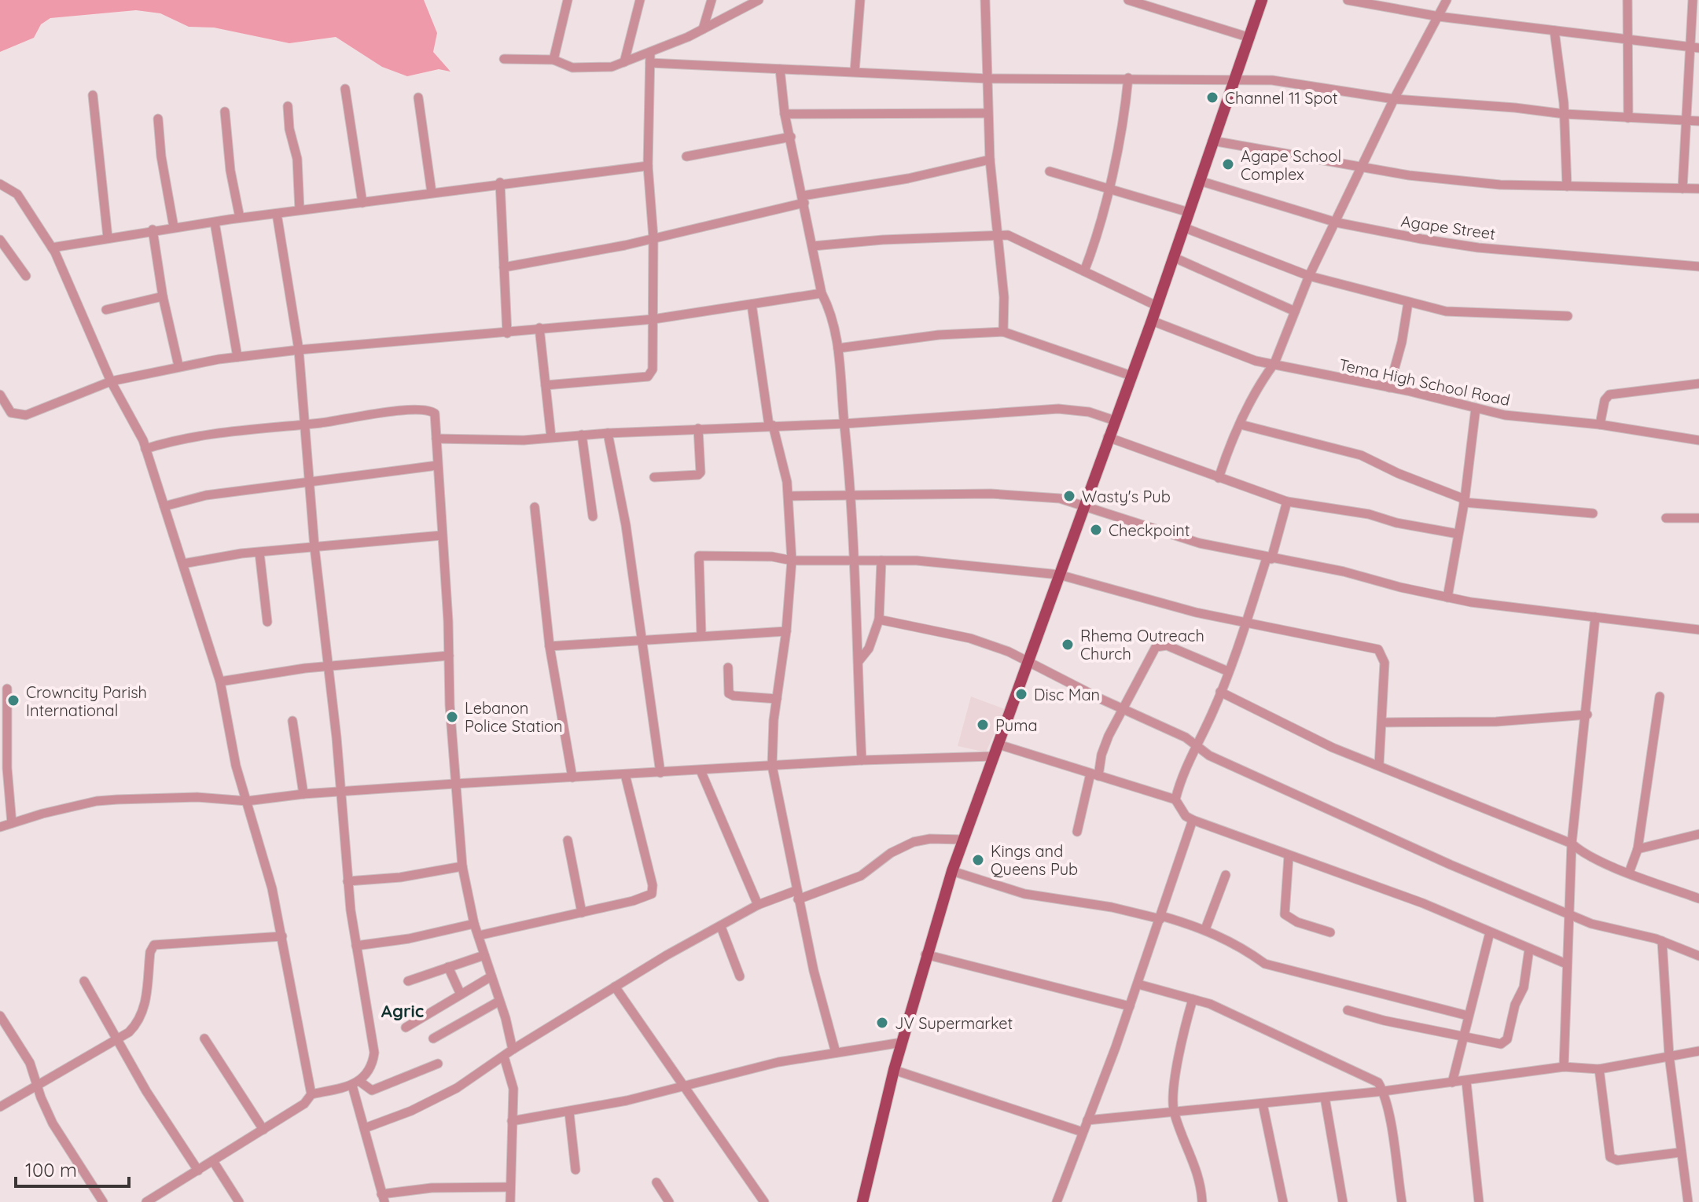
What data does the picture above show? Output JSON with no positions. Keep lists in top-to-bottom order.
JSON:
{
  "streets": {
    "street": ["Agape Street", "Tema High School Road"]
  },
  "districts": ["Agric"],
  "places": [
    "Channel 11 Spot",
    "Agape School Complex",
    "Wasty's Pub",
    "Checkpoint",
    "Rhema Outreach Church",
    "Disc Man",
    "Crowncity Parish International",
    "Lebanon Police Station",
    "Puma",
    "Kings and Queens Pub",
    "JV Supermarket"
  ],
  "scale_bar": "100 m"
}
